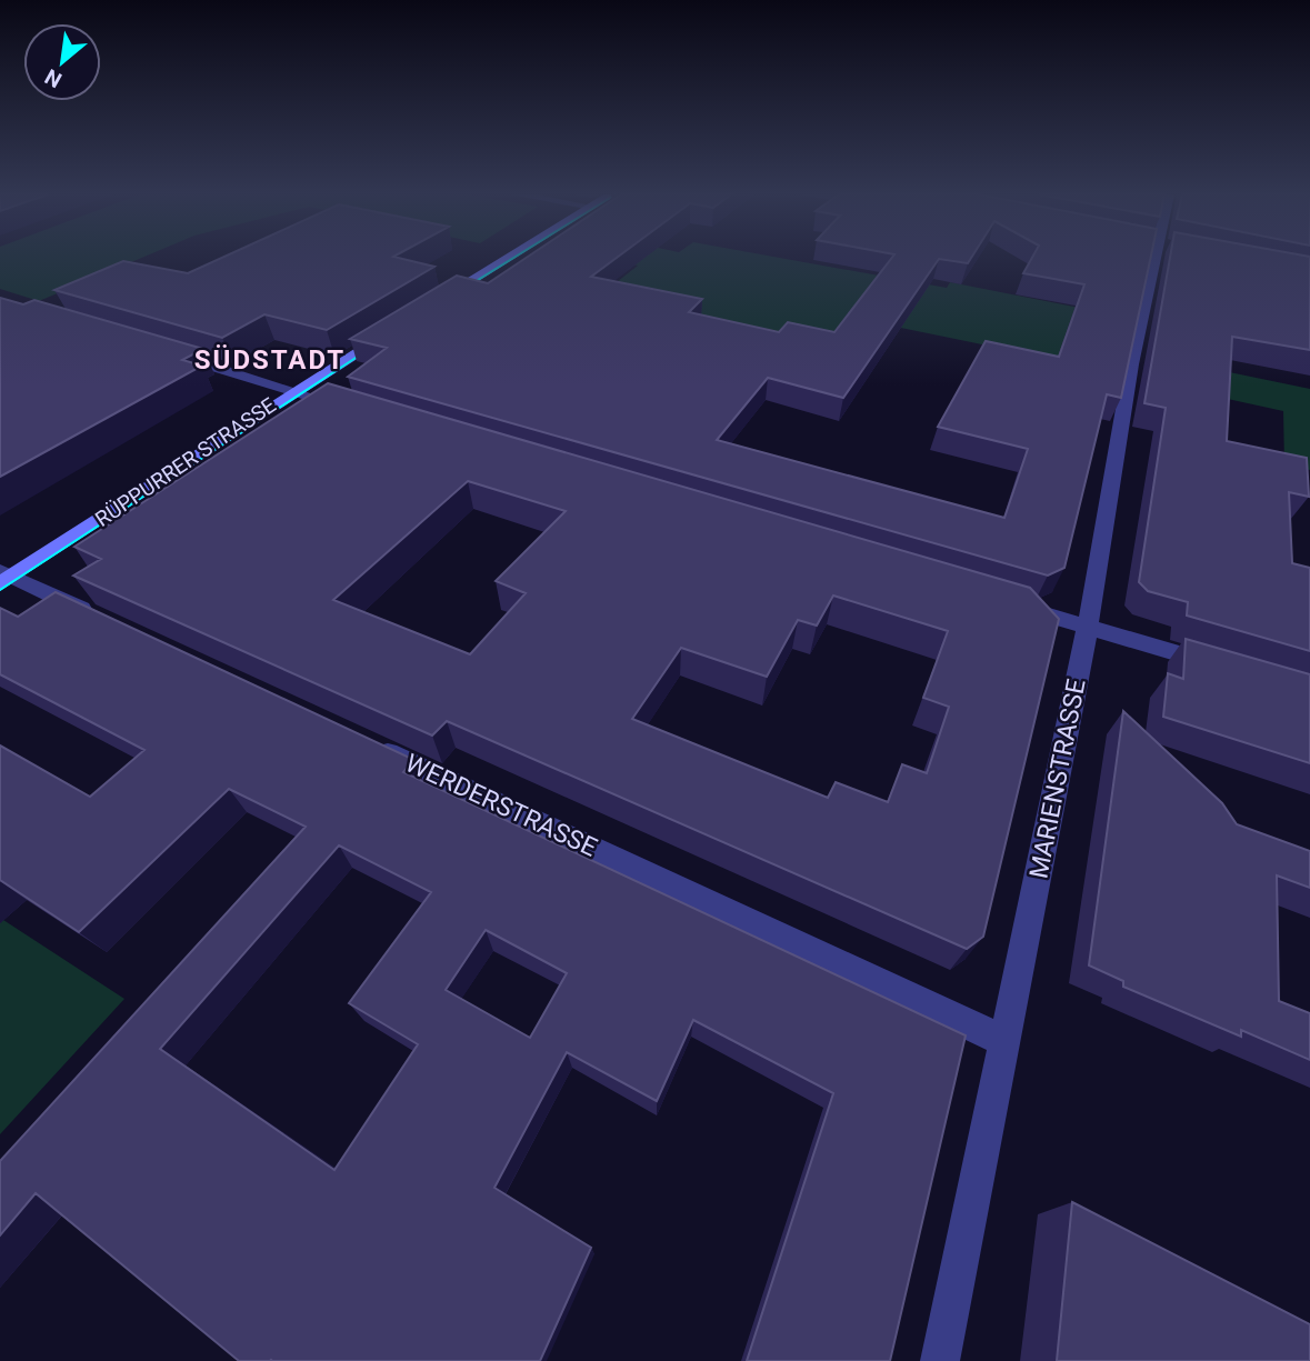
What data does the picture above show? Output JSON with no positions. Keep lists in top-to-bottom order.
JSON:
{
  "streets": {
    "main road": ["RÜPPURRER STRASSE"],
    "street": ["MARIENSTRASSE", "WERDERSTRASSE"]
  },
  "crossings": [
    ["MARIENSTRASSE", "WERDERSTRASSE"]
  ],
  "districts": ["SÜDSTADT"],
  "north": "bottom left"
}
